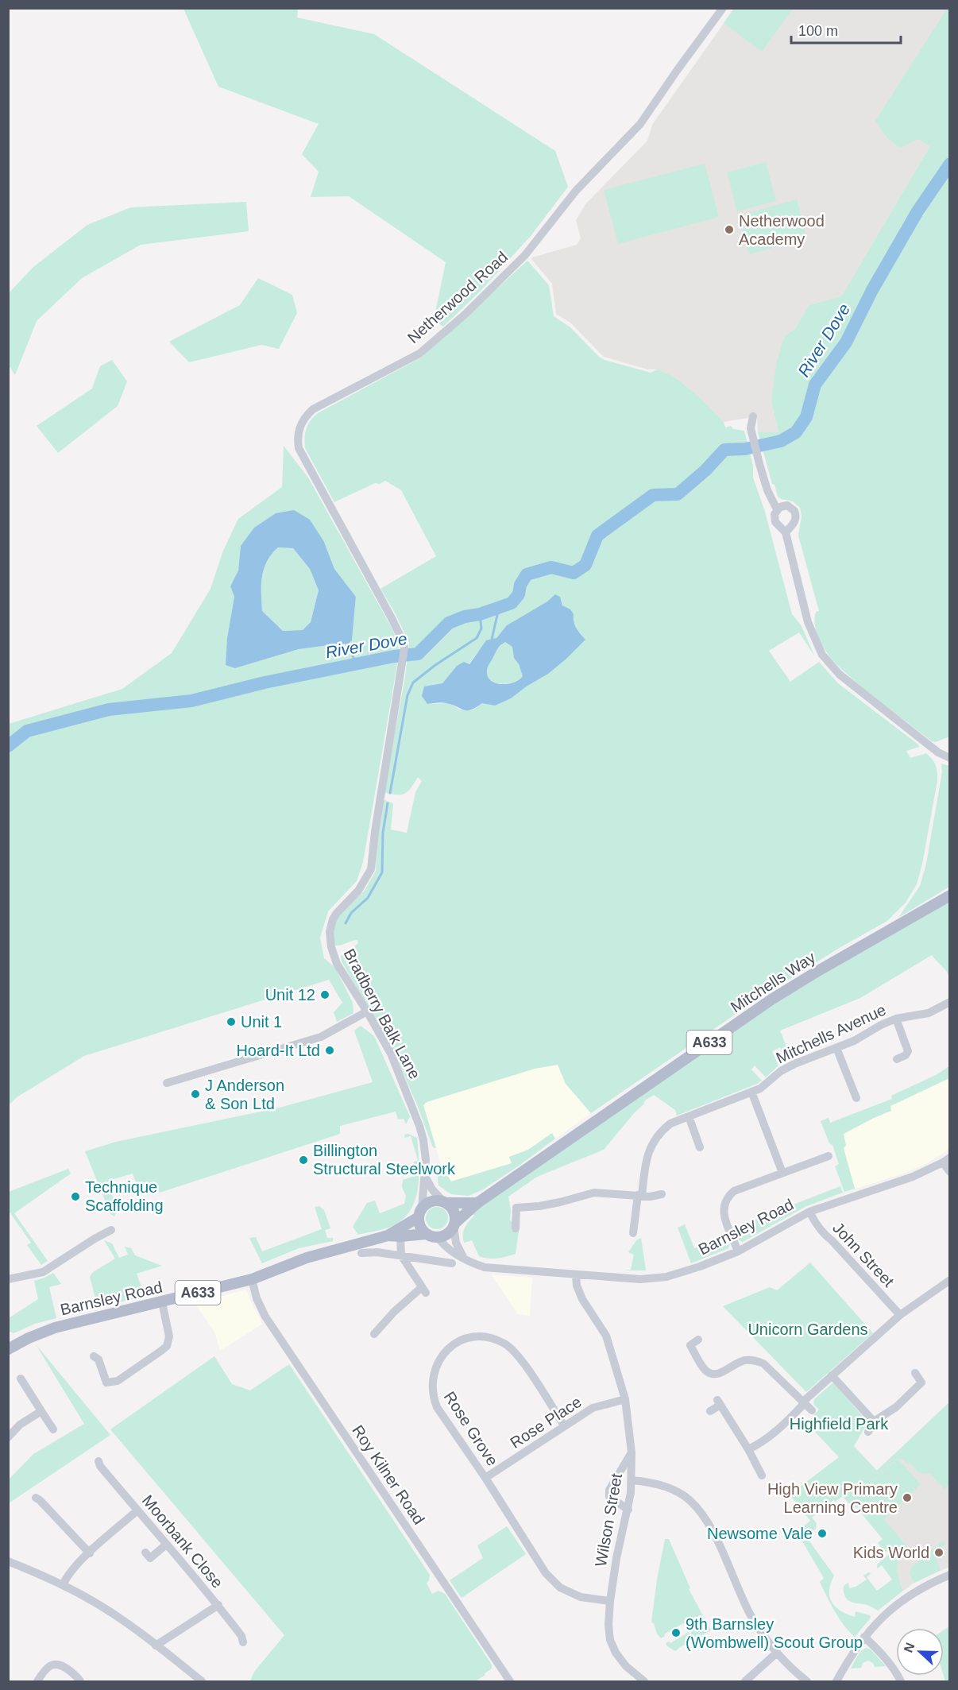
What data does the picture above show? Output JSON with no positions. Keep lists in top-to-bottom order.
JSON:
{
  "streets": {
    "main road": ["Mitchells Way", "A633", "Barnsley Road"],
    "street": [
      "Netherwood Road",
      "Bradberry Balk Lane",
      "Mitchells Avenue",
      "John Street",
      "Rose Place",
      "Rose Grove",
      "Roy Kilner Road",
      "Wilson Street",
      "Moorbank Close"
    ]
  },
  "crossings": [
    ["Netherwood Road", "Bradberry Balk Lane"],
    ["Mitchells Way", "Bradberry Balk Lane"],
    ["Mitchells Way", "Barnsley Road"],
    ["Bradberry Balk Lane", "Barnsley Road"],
    ["Barnsley Road", "John Street"],
    ["Barnsley Road", "Roy Kilner Road"],
    ["Barnsley Road", "Wilson Street"],
    ["Rose Place", "Rose Grove"],
    ["Rose Place", "Wilson Street"],
    ["Rose Grove", "Wilson Street"]
  ],
  "water": ["River Dove"],
  "parks": ["Unicorn Gardens", "Highfield Park"],
  "places": [
    "Netherwood Academy",
    "Unit 12",
    "Unit 1",
    "Hoard-It Ltd",
    "J Anderson & Son Ltd",
    "Billington Structural Steelwork",
    "Technique Scaffolding",
    "High View Primary Learning Centre",
    "Newsome Vale",
    "Kids World",
    "9th Barnsley (Wombwell) Scout Group"
  ],
  "scale_bar": "100 m",
  "north": "left"
}
